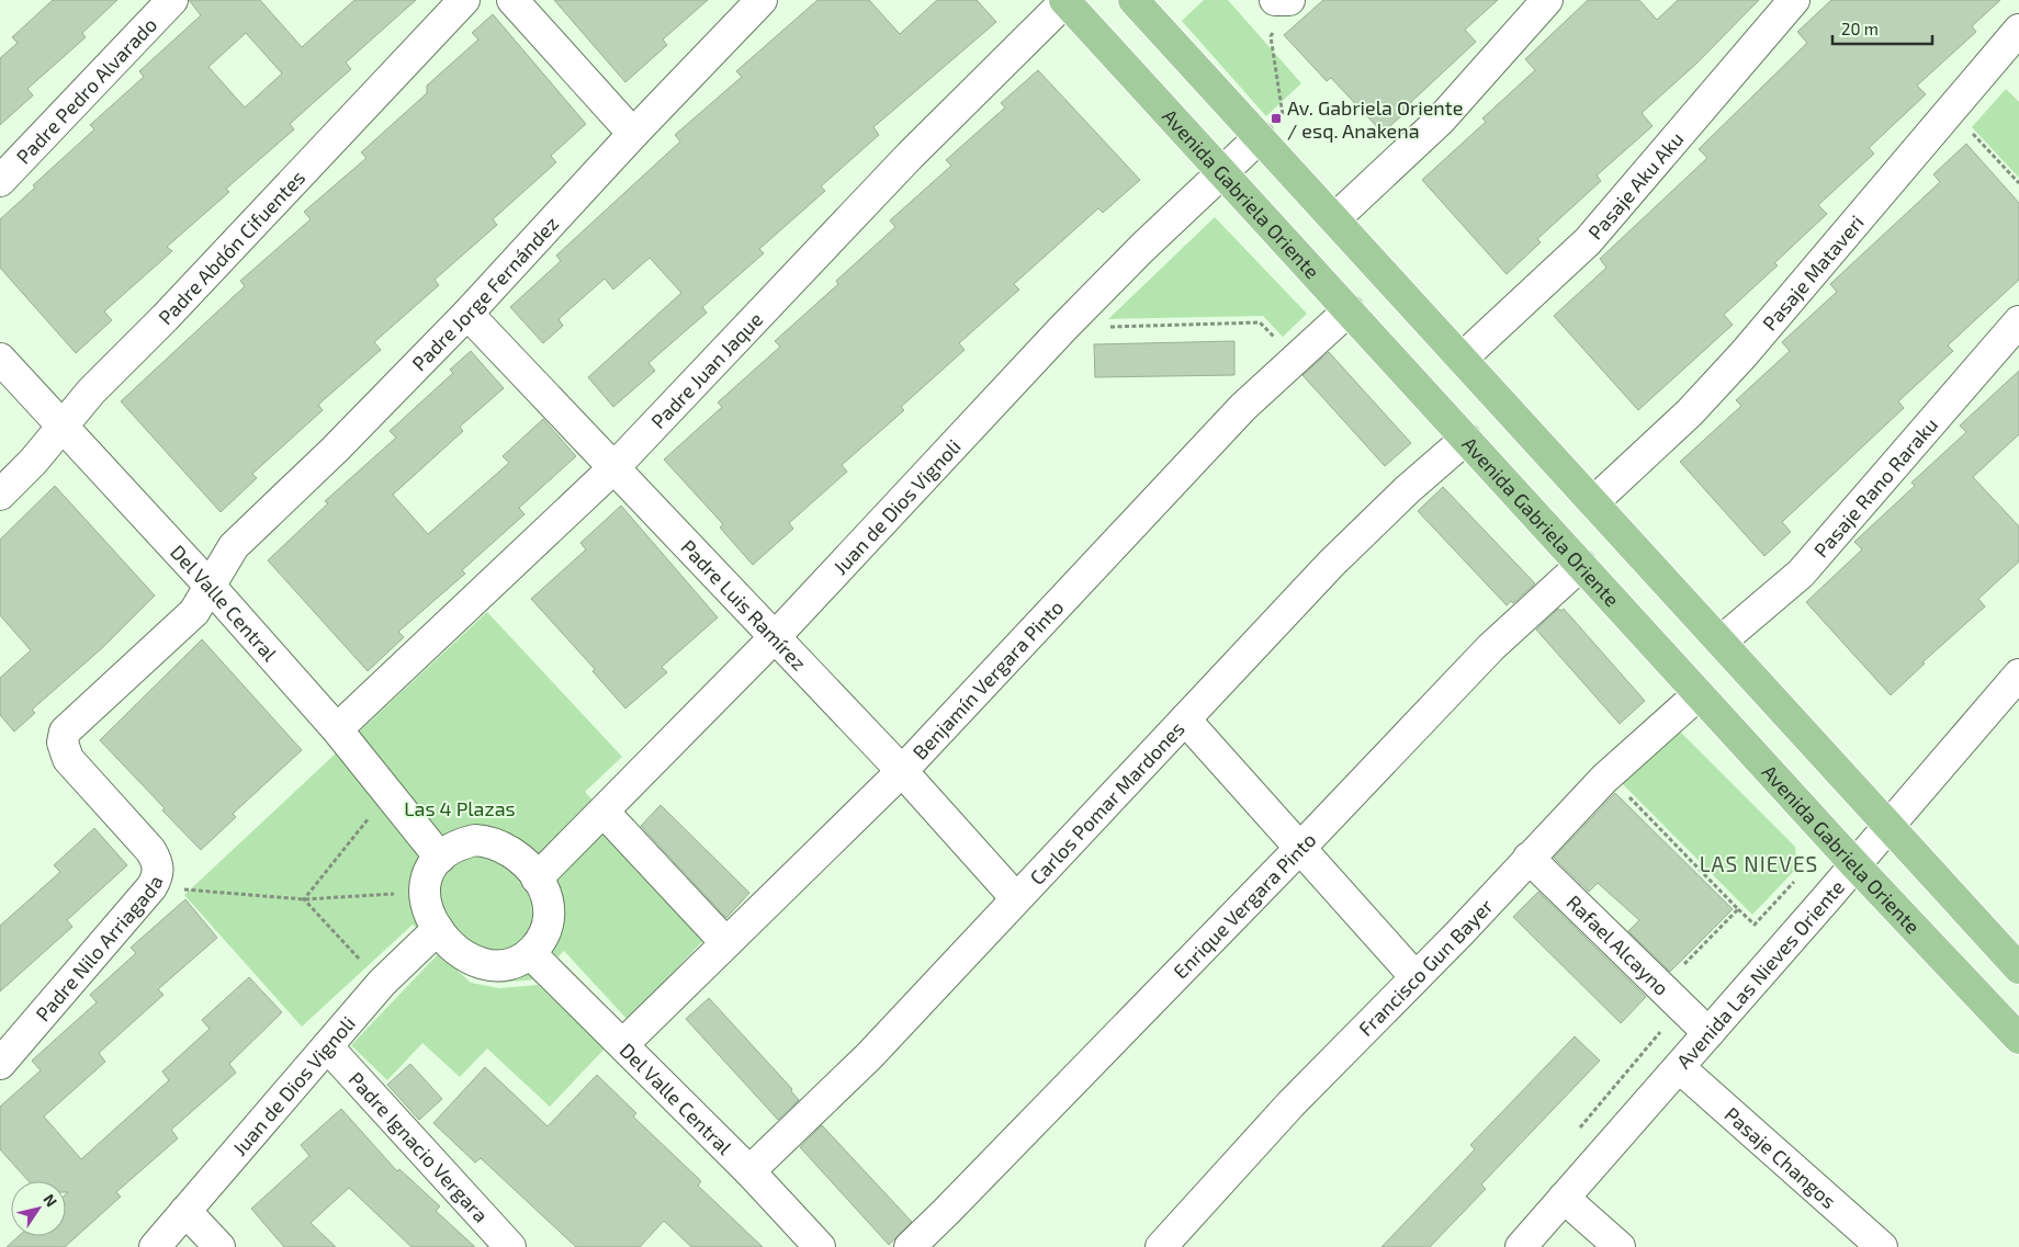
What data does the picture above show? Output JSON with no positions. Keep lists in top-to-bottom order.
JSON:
{
  "streets": {
    "main road": ["Avenida Gabriela Oriente"],
    "street": [
      "Padre Pedro Alvarado",
      "Pasaje Aku Aku",
      "Padre Abdón Cifuentes",
      "Pasaje Mataveri",
      "Padre Jorge Fernández",
      "Padre Juan Jaque",
      "Pasaje Rano Raraku",
      "Juan de Dios Vignoli",
      "Del Valle Central",
      "Padre Luis Ramírez",
      "Benjamín Vergara Pinto",
      "Carlos Pomar Mardones",
      "Enrique Vergara Pinto",
      "Rafael Alcayno",
      "Padre Nilo Arriagada",
      "Francisco Gun Bayer",
      "Avenida Las Nieves Oriente",
      "Padre Ignacio Vergara",
      "Pasaje Changos"
    ]
  },
  "crossings": [
    ["Avenida Gabriela Oriente", "Padre Juan Jaque"],
    ["Avenida Gabriela Oriente", "Juan de Dios Vignoli"],
    ["Avenida Gabriela Oriente", "Benjamín Vergara Pinto"],
    ["Avenida Gabriela Oriente", "Carlos Pomar Mardones"],
    ["Avenida Gabriela Oriente", "Enrique Vergara Pinto"],
    ["Avenida Gabriela Oriente", "Francisco Gun Bayer"],
    ["Avenida Gabriela Oriente", "Avenida Las Nieves Oriente"],
    ["Padre Abdón Cifuentes", "Del Valle Central"],
    ["Padre Jorge Fernández", "Del Valle Central"],
    ["Padre Jorge Fernández", "Padre Luis Ramírez"],
    ["Padre Jorge Fernández", "Padre Nilo Arriagada"],
    ["Padre Juan Jaque", "Del Valle Central"],
    ["Padre Juan Jaque", "Padre Luis Ramírez"],
    ["Juan de Dios Vignoli", "Del Valle Central"],
    ["Juan de Dios Vignoli", "Padre Luis Ramírez"],
    ["Juan de Dios Vignoli", "Padre Ignacio Vergara"],
    ["Del Valle Central", "Benjamín Vergara Pinto"],
    ["Del Valle Central", "Carlos Pomar Mardones"],
    ["Del Valle Central", "Padre Nilo Arriagada"],
    ["Padre Luis Ramírez", "Benjamín Vergara Pinto"],
    ["Padre Luis Ramírez", "Carlos Pomar Mardones"],
    ["Rafael Alcayno", "Francisco Gun Bayer"],
    ["Rafael Alcayno", "Avenida Las Nieves Oriente"],
    ["Avenida Las Nieves Oriente", "Pasaje Changos"]
  ],
  "districts": ["LAS NIEVES"],
  "parks": ["Las 4 Plazas"],
  "places": {
    "transit": ["Av. Gabriela Oriente / esq. Anakena"]
  },
  "scale_bar": "20 m",
  "north": "top right"
}
